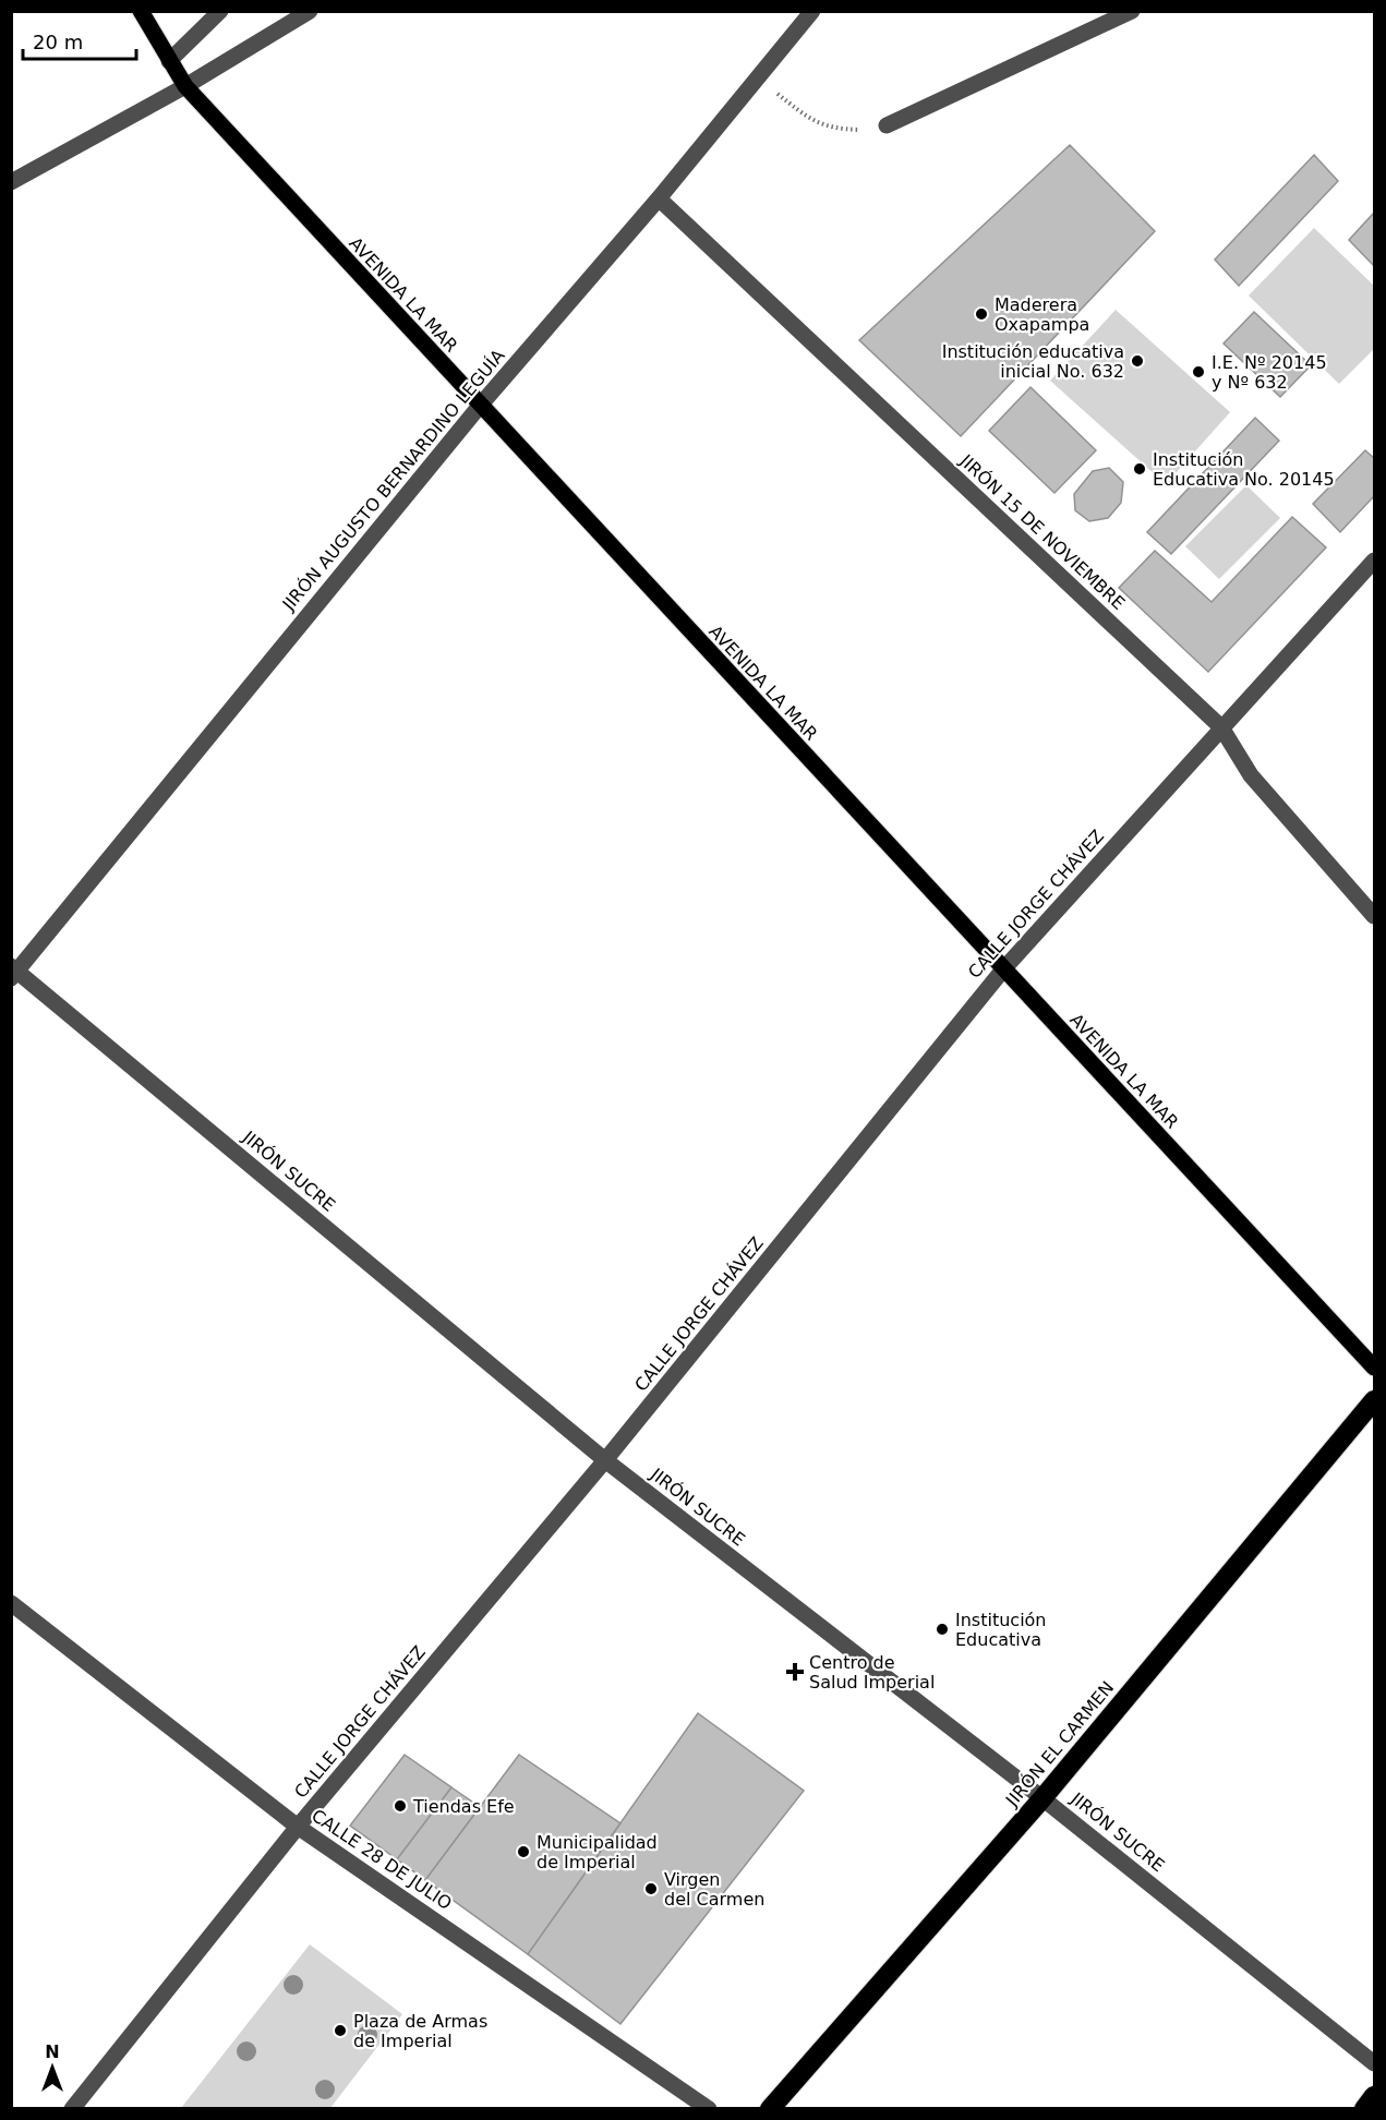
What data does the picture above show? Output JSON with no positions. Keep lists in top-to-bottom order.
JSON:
{
  "streets": {
    "highway": ["JIRÓN EL CARMEN"],
    "main road": ["AVENIDA LA MAR"],
    "street": [
      "JIRÓN AUGUSTO BERNARDINO LEGUÍA",
      "JIRÓN 15 DE NOVIEMBRE",
      "CALLE JORGE CHÁVEZ",
      "JIRÓN SUCRE",
      "CALLE 28 DE JULIO"
    ]
  },
  "crossings": [
    ["AVENIDA LA MAR", "JIRÓN AUGUSTO BERNARDINO LEGUÍA"],
    ["AVENIDA LA MAR", "CALLE JORGE CHÁVEZ"],
    ["JIRÓN AUGUSTO BERNARDINO LEGUÍA", "JIRÓN 15 DE NOVIEMBRE"],
    ["JIRÓN AUGUSTO BERNARDINO LEGUÍA", "JIRÓN SUCRE"],
    ["JIRÓN 15 DE NOVIEMBRE", "CALLE JORGE CHÁVEZ"],
    ["CALLE JORGE CHÁVEZ", "JIRÓN SUCRE"],
    ["CALLE JORGE CHÁVEZ", "CALLE 28 DE JULIO"],
    ["JIRÓN SUCRE", "JIRÓN EL CARMEN"]
  ],
  "places": {
    "other": [
      "Maderera Oxapampa",
      "Institución educativa inicial No. 632",
      "I.E. Nº 20145 y Nº 632",
      "Institución Educativa No. 20145",
      "Institución Educativa",
      "Tiendas Efe",
      "Municipalidad de Imperial",
      "Virgen del Carmen",
      "Plaza de Armas de Imperial"
    ],
    "health": ["Centro de Salud Imperial"]
  },
  "scale_bar": "20 m",
  "north": "top"
}
